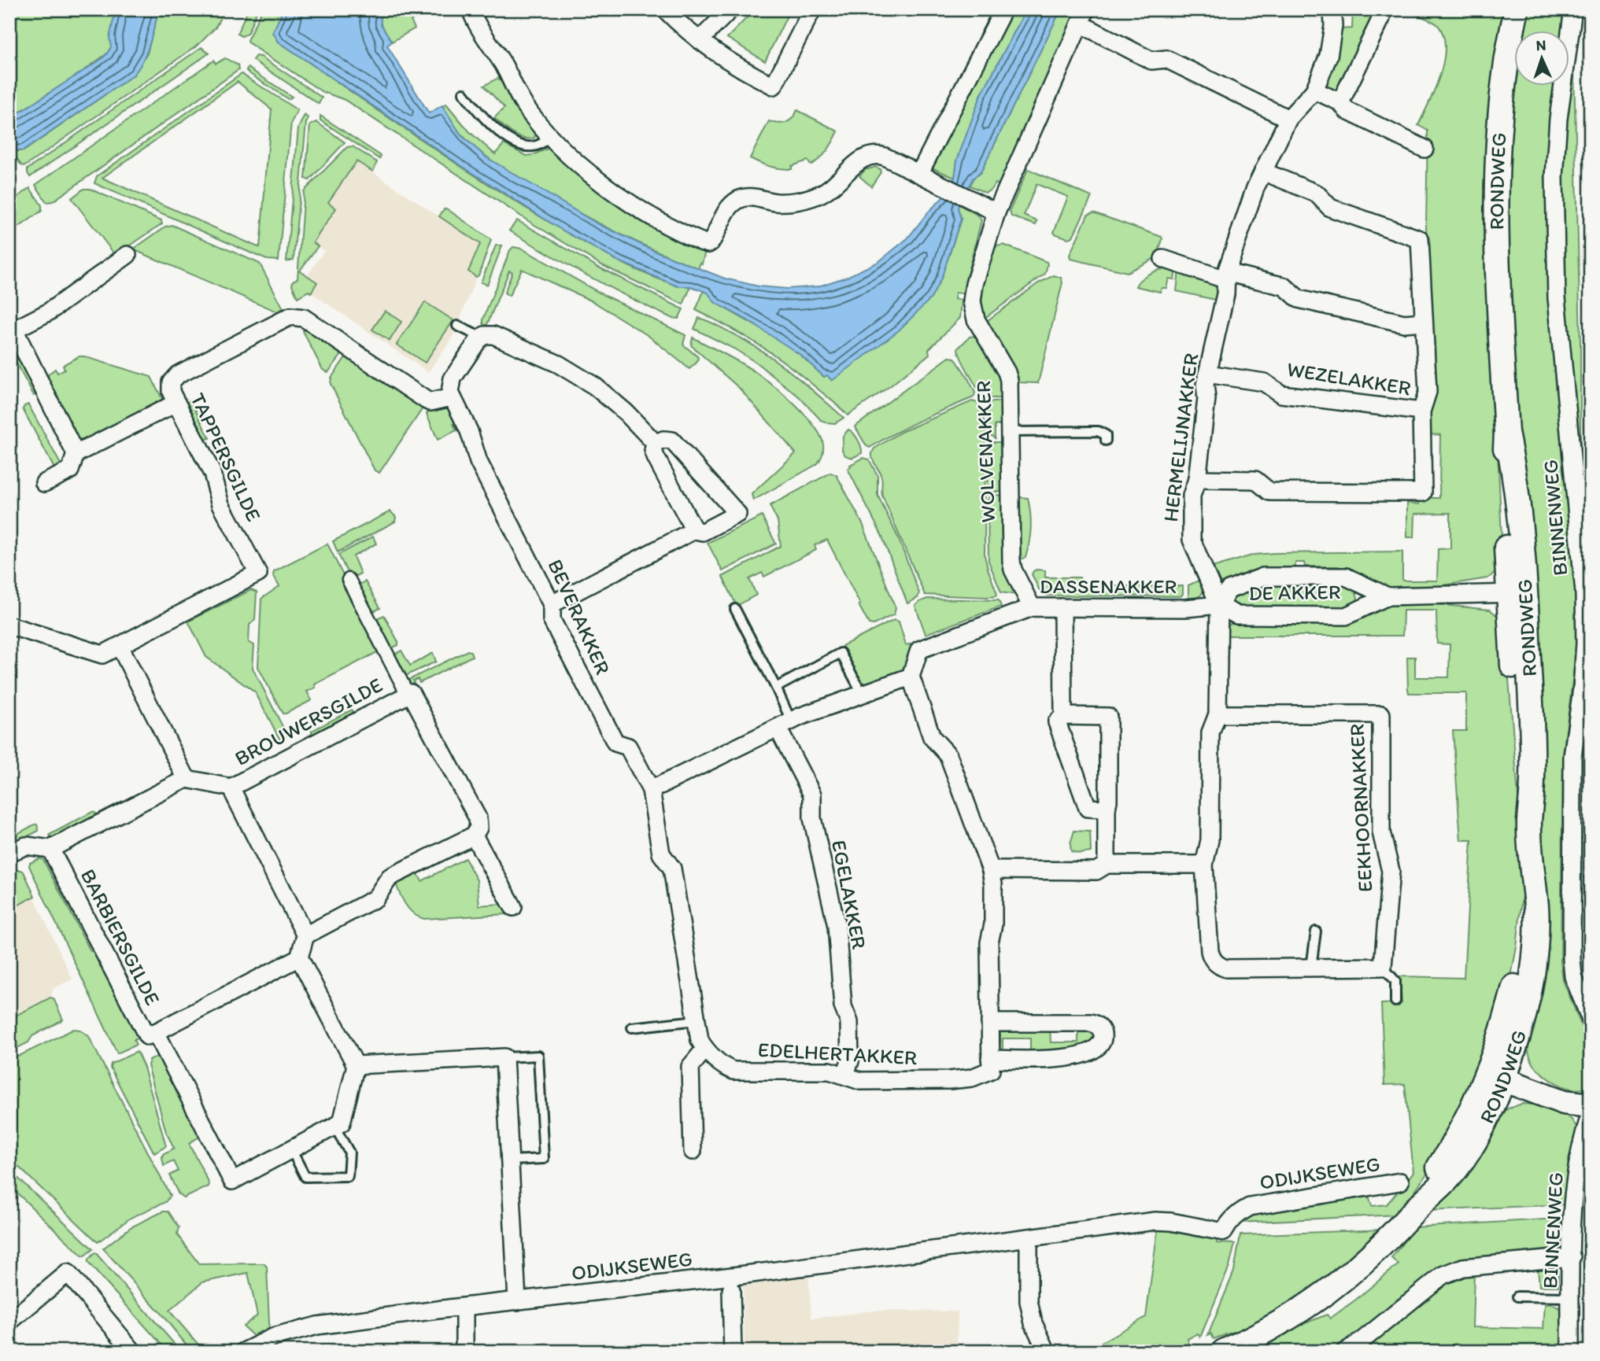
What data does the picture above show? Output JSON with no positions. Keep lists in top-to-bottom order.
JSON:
{
  "streets": {
    "main road": ["RONDWEG"],
    "street": [
      "WEZELAKKER",
      "HERMELIJNAKKER",
      "WOLVENAKKER",
      "TAPPERSGILDE",
      "BINNENWEG",
      "DASSENAKKER",
      "DE AKKER",
      "BEVERAKKER",
      "BROUWERSGILDE",
      "EEKHOORNAKKER",
      "EGELAKKER",
      "BARBIERSGILDE",
      "EDELHERTAKKER",
      "ODIJKSEWEG"
    ]
  },
  "crossings": [
    ["RONDWEG", "DE AKKER"],
    ["WEZELAKKER", "HERMELIJNAKKER"],
    ["HERMELIJNAKKER", "DASSENAKKER"],
    ["HERMELIJNAKKER", "DE AKKER"],
    ["WOLVENAKKER", "DASSENAKKER"],
    ["TAPPERSGILDE", "BEVERAKKER"],
    ["DASSENAKKER", "DE AKKER"],
    ["BEVERAKKER", "EDELHERTAKKER"],
    ["EGELAKKER", "EDELHERTAKKER"]
  ],
  "north": "top"
}
